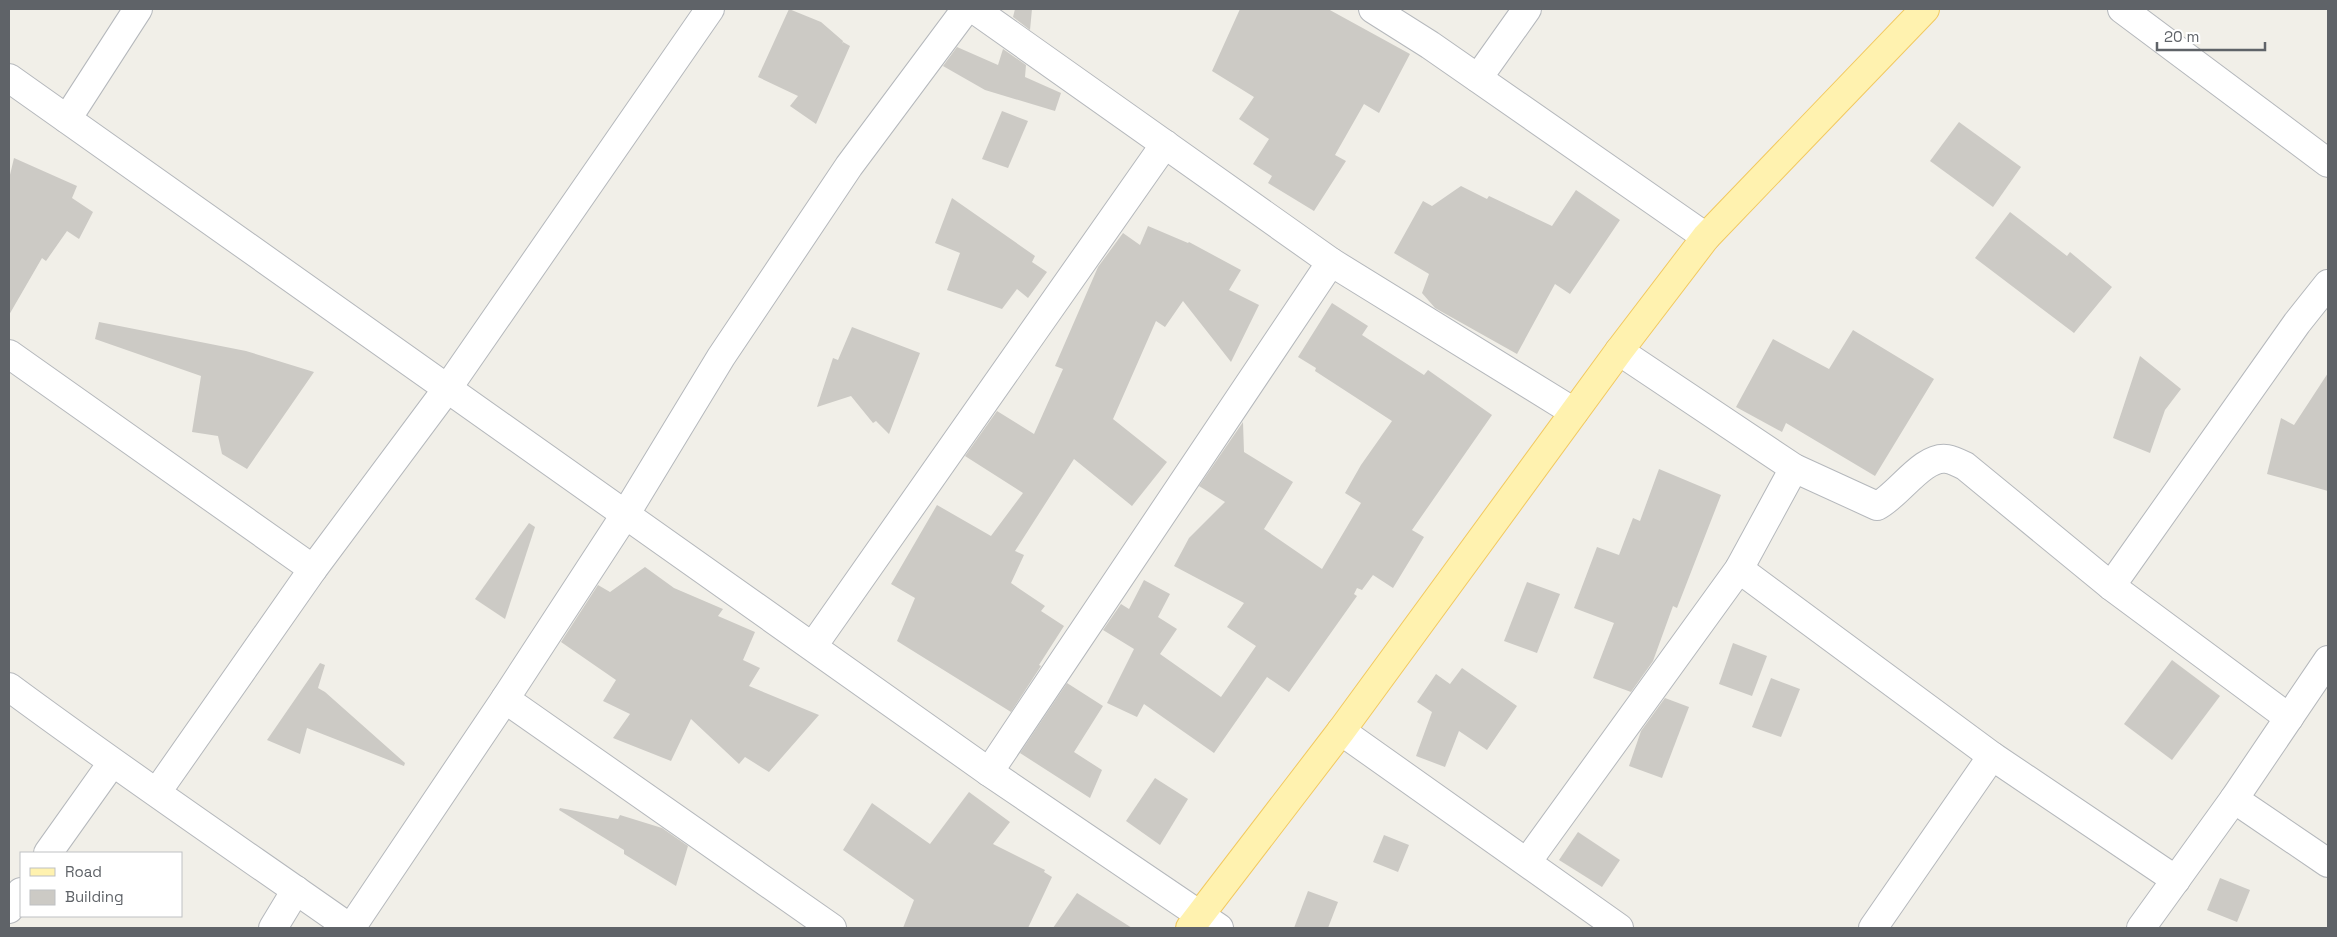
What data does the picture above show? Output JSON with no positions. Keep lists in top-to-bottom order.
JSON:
{
  "legend": ["Road", "Building"],
  "scale_bar": "20 m"
}
